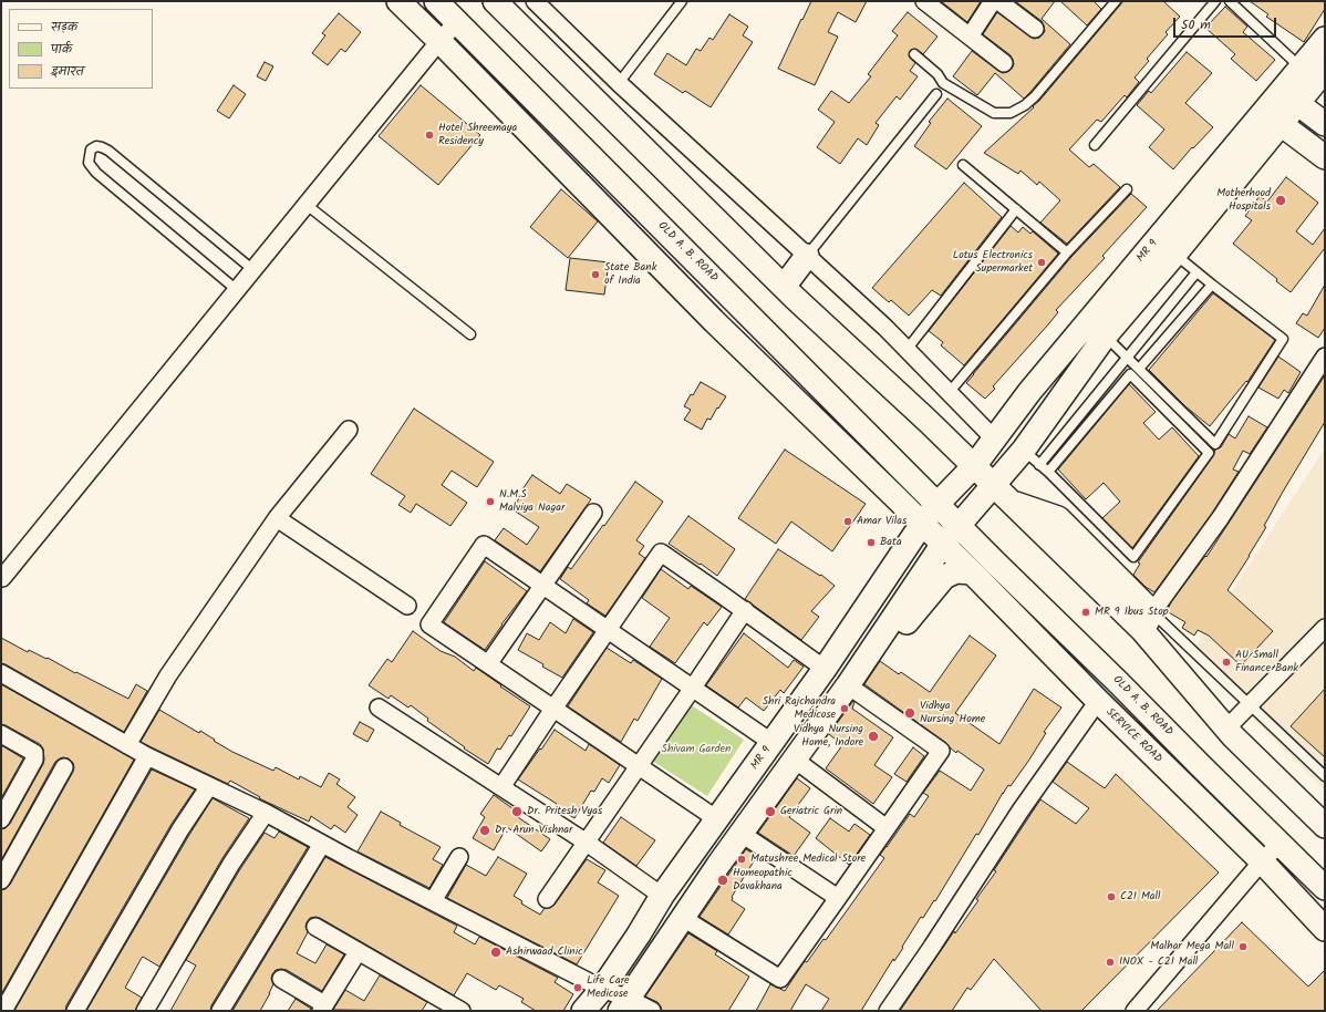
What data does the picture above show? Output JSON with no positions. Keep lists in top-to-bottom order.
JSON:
{
  "streets": {
    "main road": ["MR 9", "OLD A. B. ROAD", "SERVICE ROAD"]
  },
  "crossings": [
    ["MR 9", "OLD A. B. ROAD"],
    ["MR 9", "SERVICE ROAD"]
  ],
  "parks": ["Shivam Garden"],
  "places": [
    "Hotel Shreemaya Residency",
    "Motherhood Hospitals",
    "Lotus Electronics Supermarket",
    "State Bank of India",
    "N.M.S Malviya Nagar",
    "Amar Vilas",
    "Bata",
    "MR 9 Ibus Stop",
    "AU Small Finance Bank",
    "Shri Rajchandra Medicose",
    "Vidhya Nursing Home",
    "Vidhya Nursing Home, Indore",
    "Dr. Pritesh Vyas",
    "Geriatric Grin",
    "Dr. Arun Vishnar",
    "Matushree Medical Store",
    "Homeopathic Davakhana",
    "C21 Mall",
    "Malhar Mega Mall",
    "Ashirwaad Clinic",
    "INOX - C21 Mall",
    "Life Care Medicose"
  ],
  "legend": ["सड़क", "पार्क", "इमारत"],
  "scale_bar": "50 m"
}
